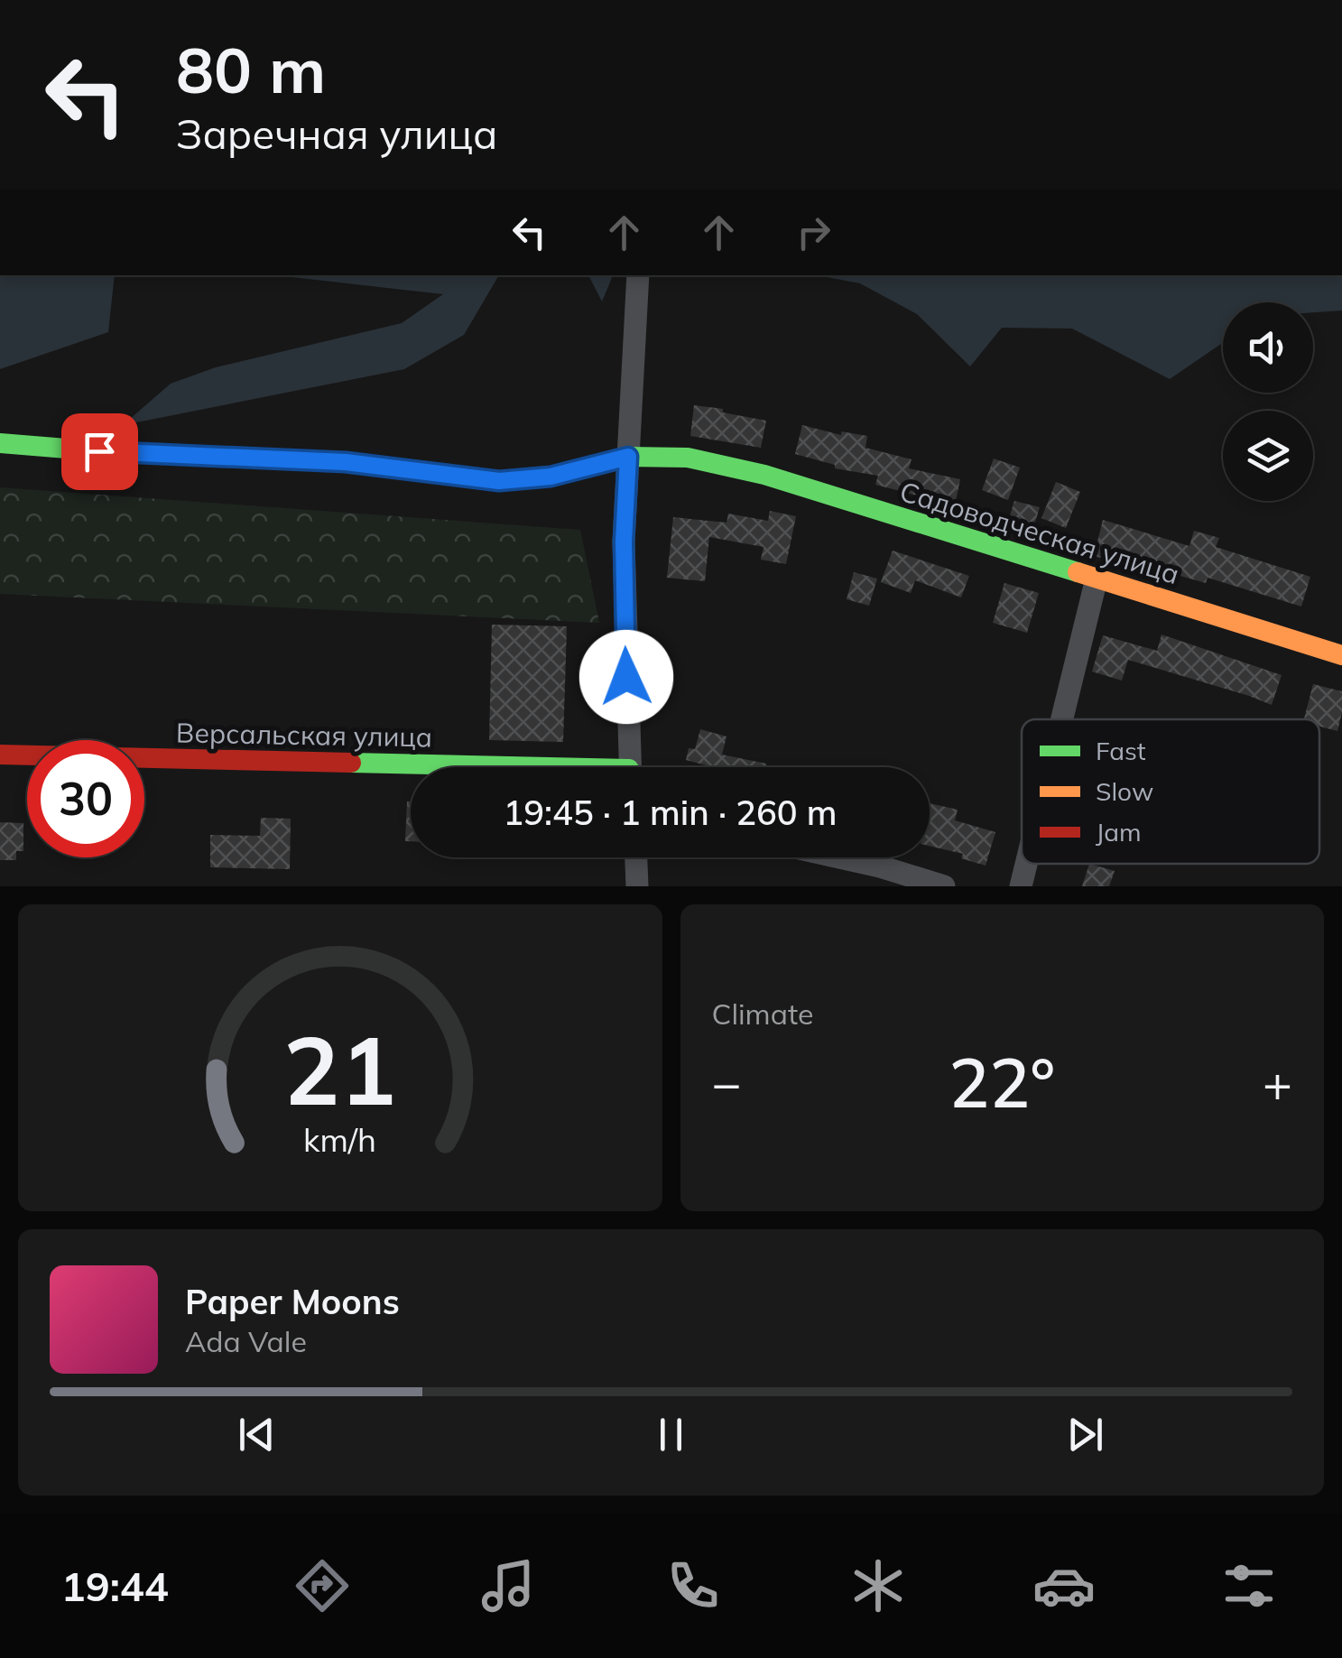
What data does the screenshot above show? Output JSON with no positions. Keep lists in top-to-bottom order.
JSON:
{
  "streets": {
    "street": ["Садоводческая улица", "Версальская улица"]
  },
  "legend": ["Fast", "Slow", "Jam"],
  "page": {
    "turn": ["80 m", "Заречная улица"],
    "limit": "30",
    "trip": "19:45 · 1 min · 260 m",
    "tile": "Climate",
    "heat": ["−", "22°", "+"],
    "song": ["Paper Moons", "Ada Vale"],
    "tabs": "19:44",
    "gauge": ["21", "km/h"]
  }
}
